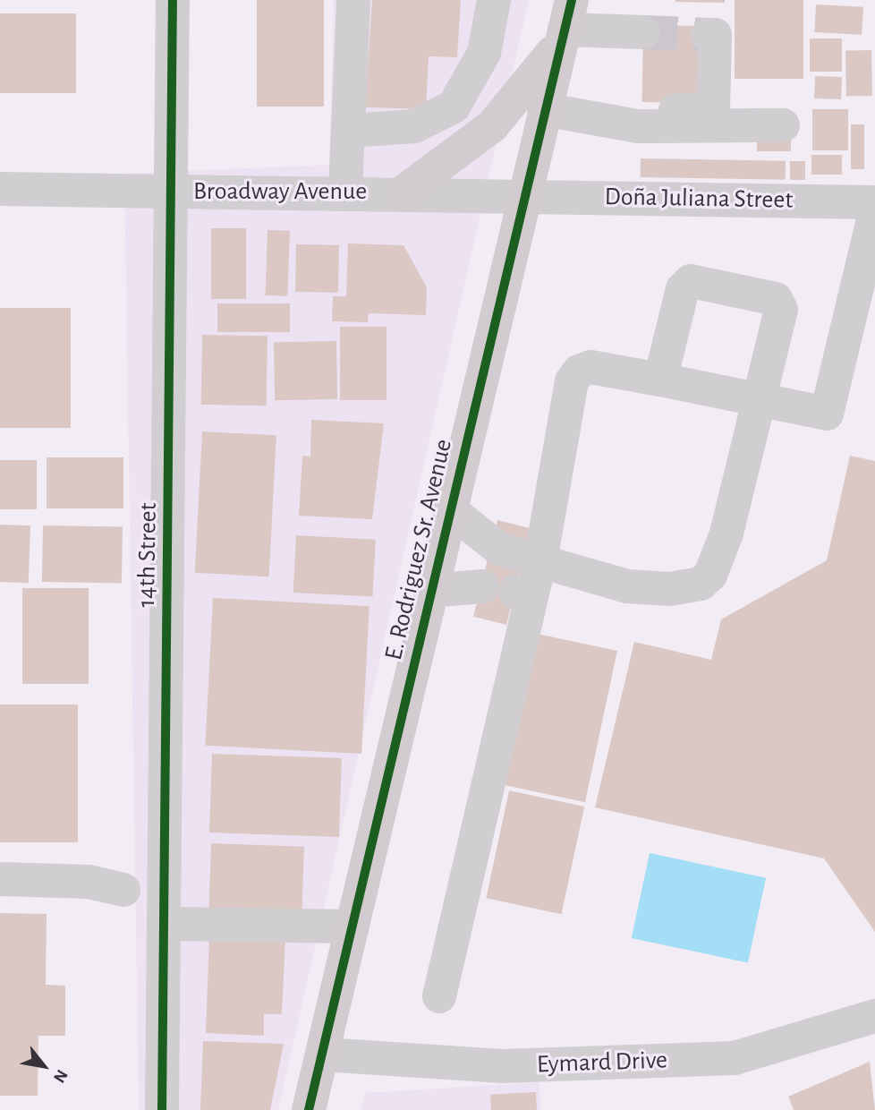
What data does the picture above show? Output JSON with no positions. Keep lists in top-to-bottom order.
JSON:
{
  "streets": {
    "main road": ["E. Rodriguez Sr. Avenue"],
    "street": [
      "Broadway Avenue",
      "Doña Juliana Street",
      "14th Street",
      "Eymard Drive"
    ]
  },
  "crossings": [
    ["Broadway Avenue", "Doña Juliana Street"],
    ["Broadway Avenue", "E. Rodriguez Sr. Avenue"],
    ["Broadway Avenue", "14th Street"],
    ["Doña Juliana Street", "E. Rodriguez Sr. Avenue"],
    ["E. Rodriguez Sr. Avenue", "Eymard Drive"]
  ],
  "north": "bottom right"
}
